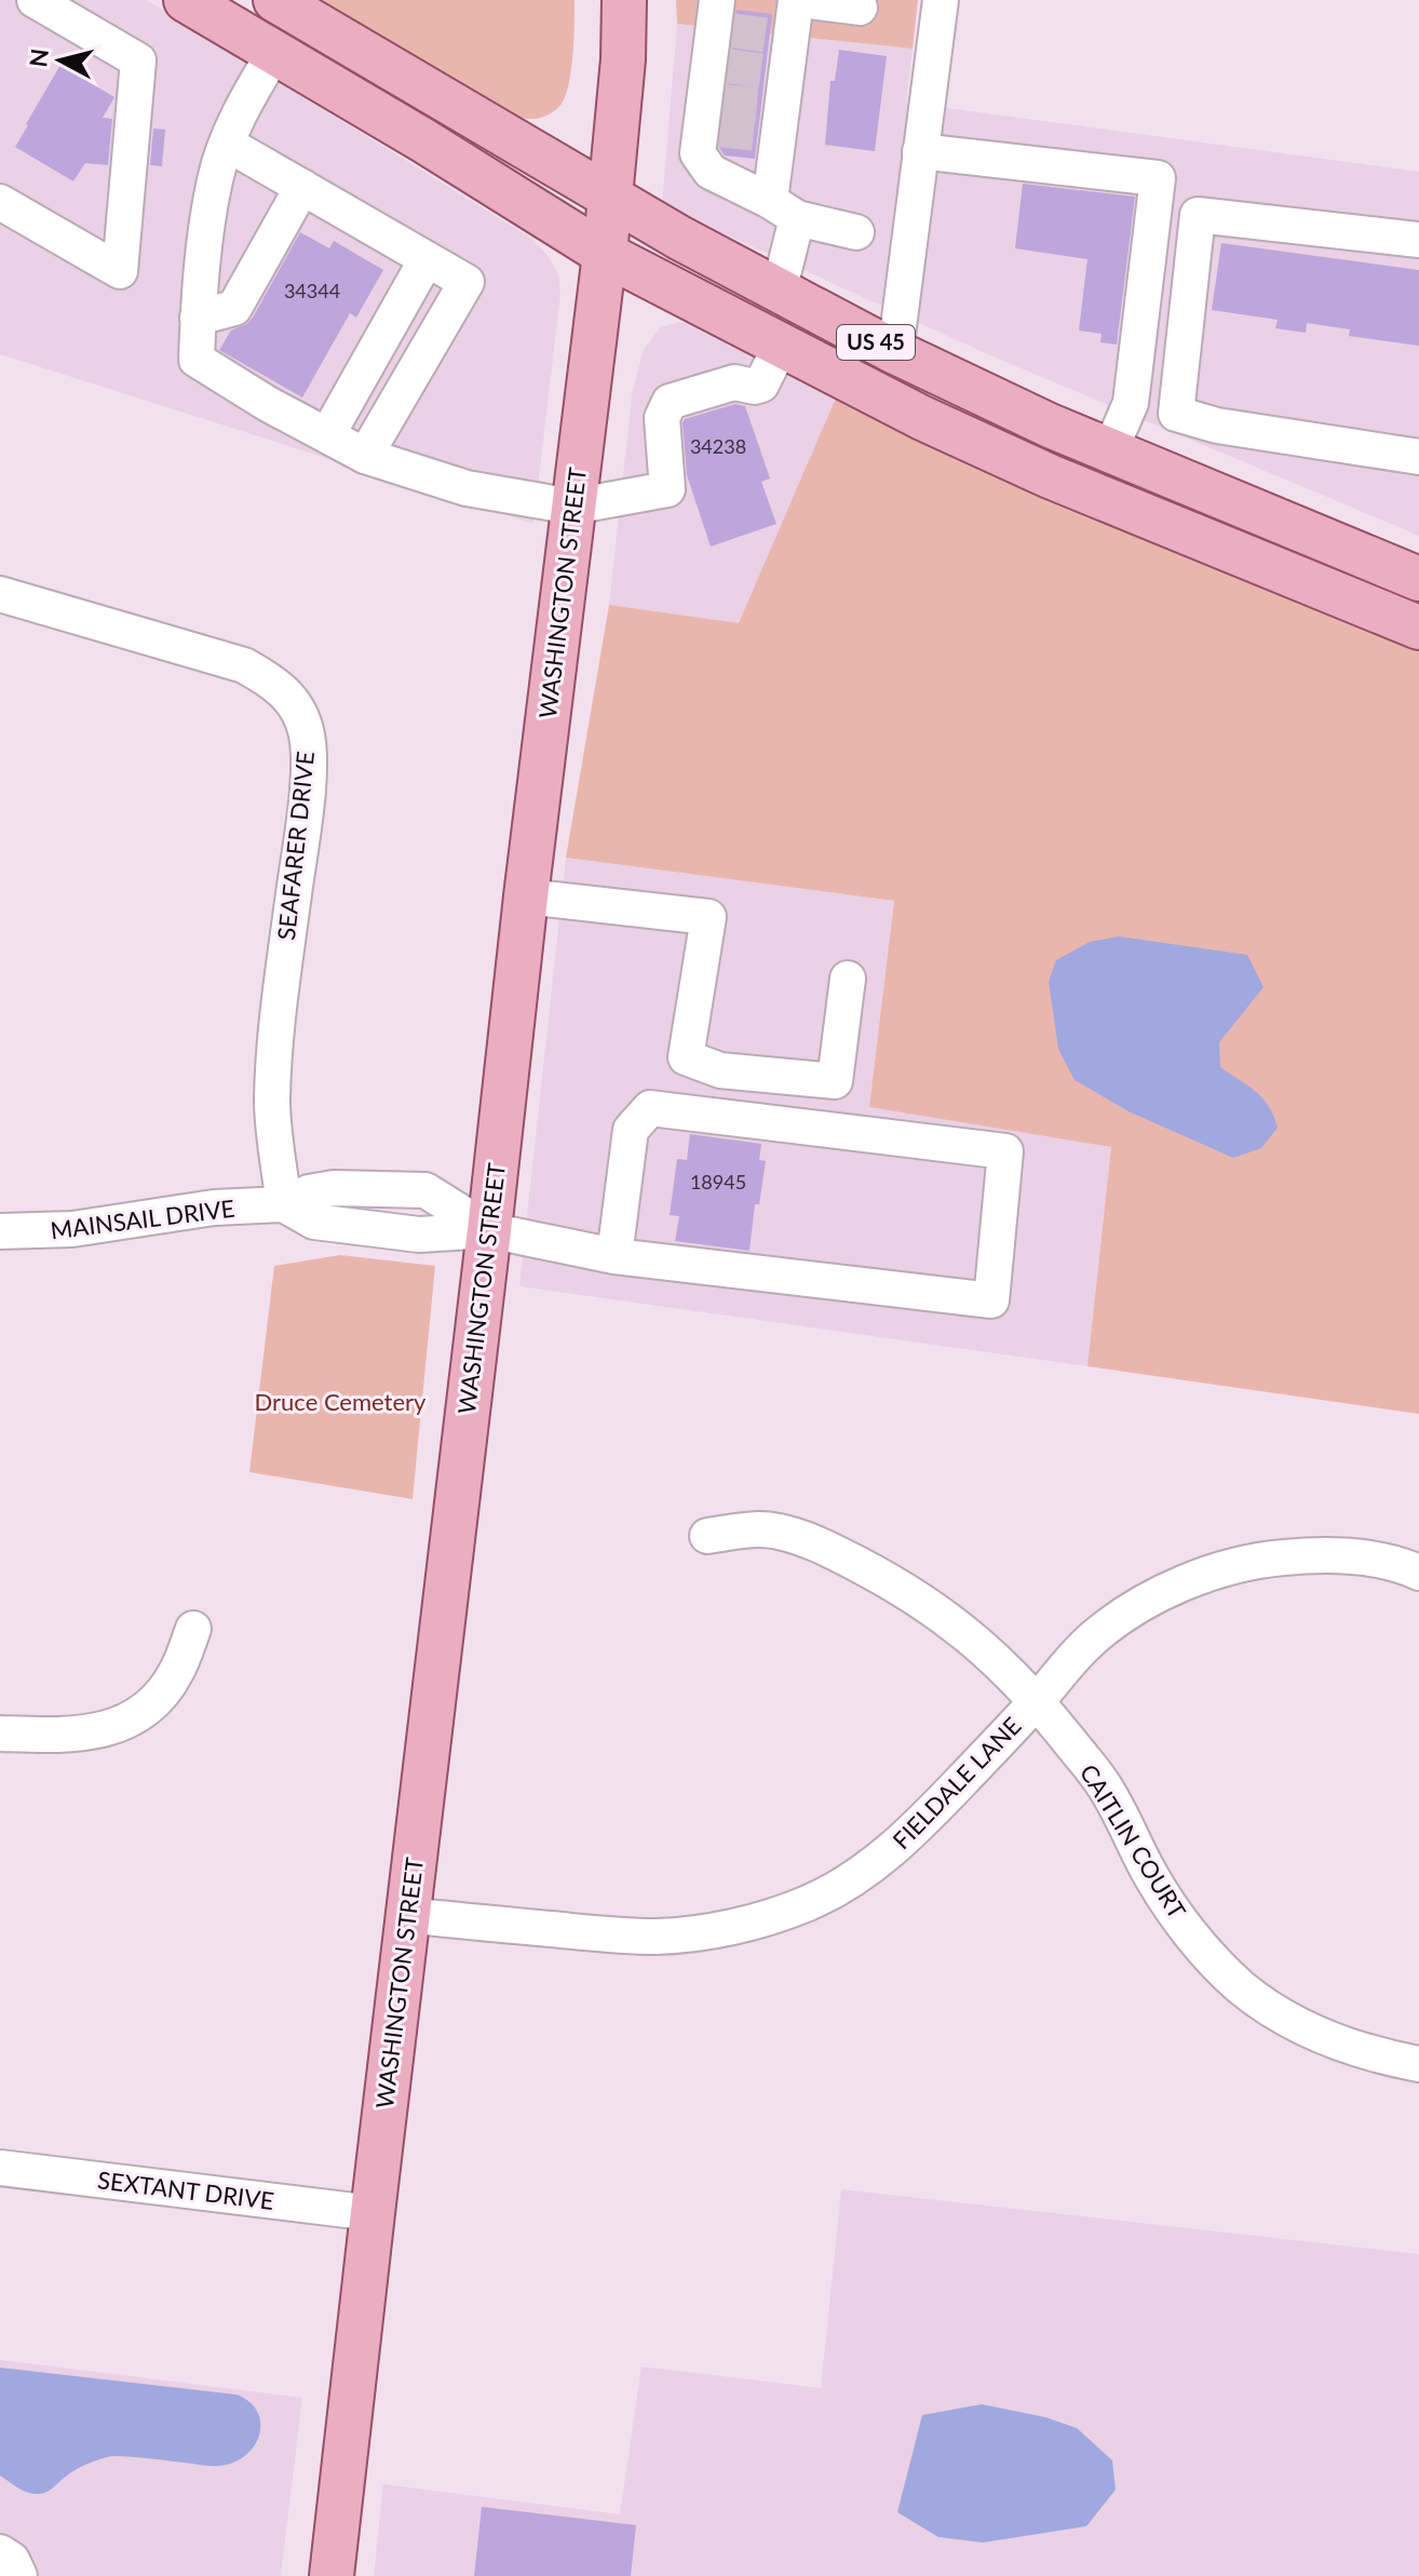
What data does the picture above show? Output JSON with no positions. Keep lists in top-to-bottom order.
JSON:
{
  "streets": {
    "main road": ["US 45", "WASHINGTON STREET"],
    "street": [
      "SEAFARER DRIVE",
      "MAINSAIL DRIVE",
      "FIELDALE LANE",
      "CAITLIN COURT",
      "SEXTANT DRIVE"
    ]
  },
  "crossings": [
    ["US 45", "WASHINGTON STREET"],
    ["WASHINGTON STREET", "MAINSAIL DRIVE"],
    ["WASHINGTON STREET", "FIELDALE LANE"],
    ["WASHINGTON STREET", "SEXTANT DRIVE"],
    ["SEAFARER DRIVE", "MAINSAIL DRIVE"],
    ["FIELDALE LANE", "CAITLIN COURT"]
  ],
  "parks": ["Druce Cemetery"],
  "house_numbers": ["34344", "34238", "18945"],
  "north": "left"
}
